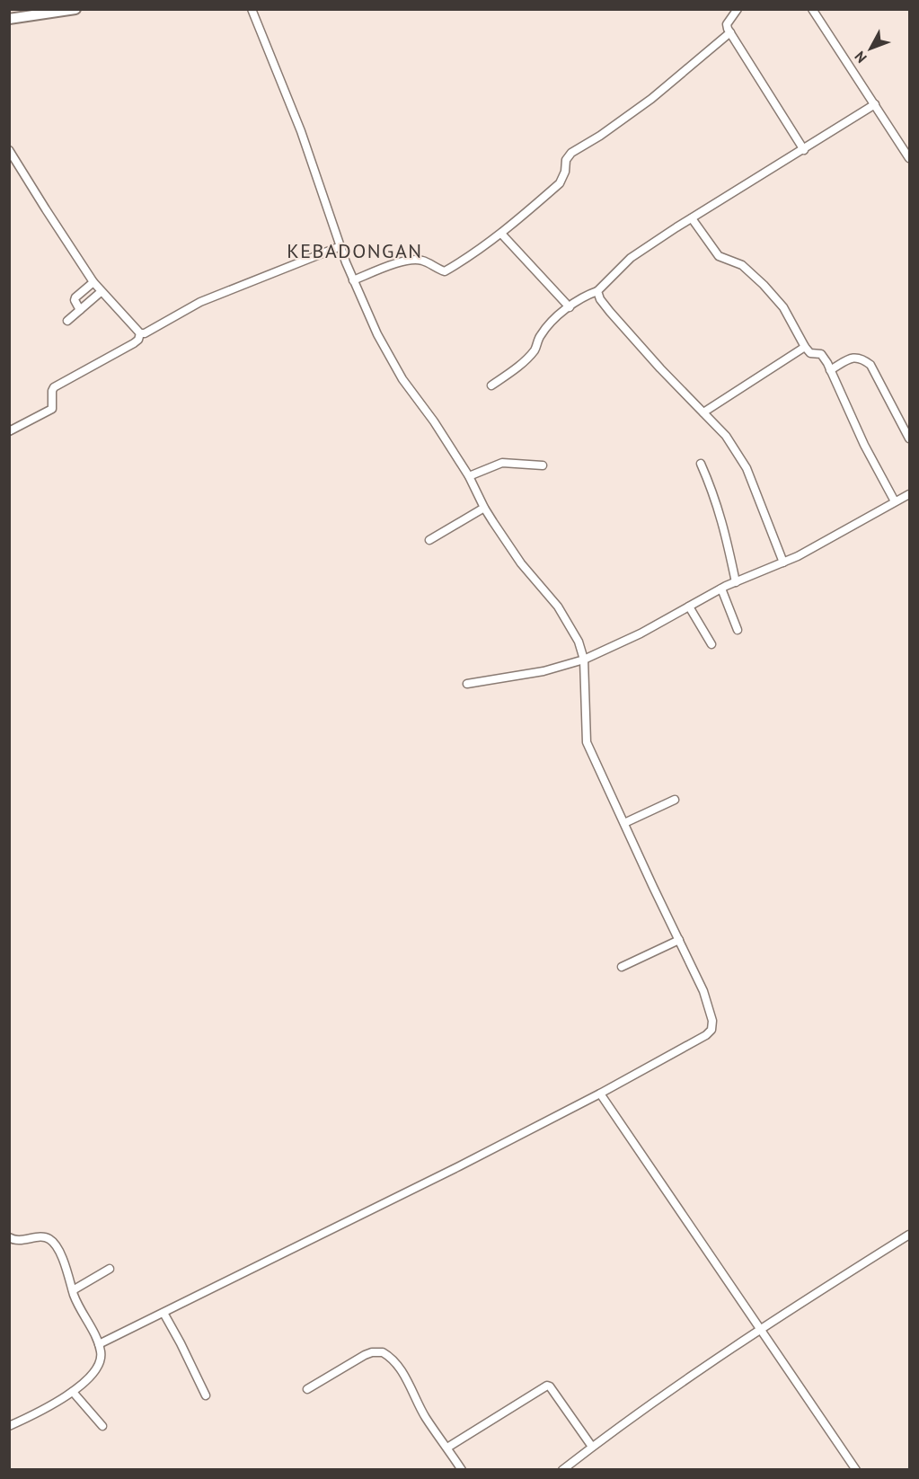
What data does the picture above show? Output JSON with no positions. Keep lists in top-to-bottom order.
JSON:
{
  "districts": ["KEBADONGAN"],
  "north": "bottom left"
}
